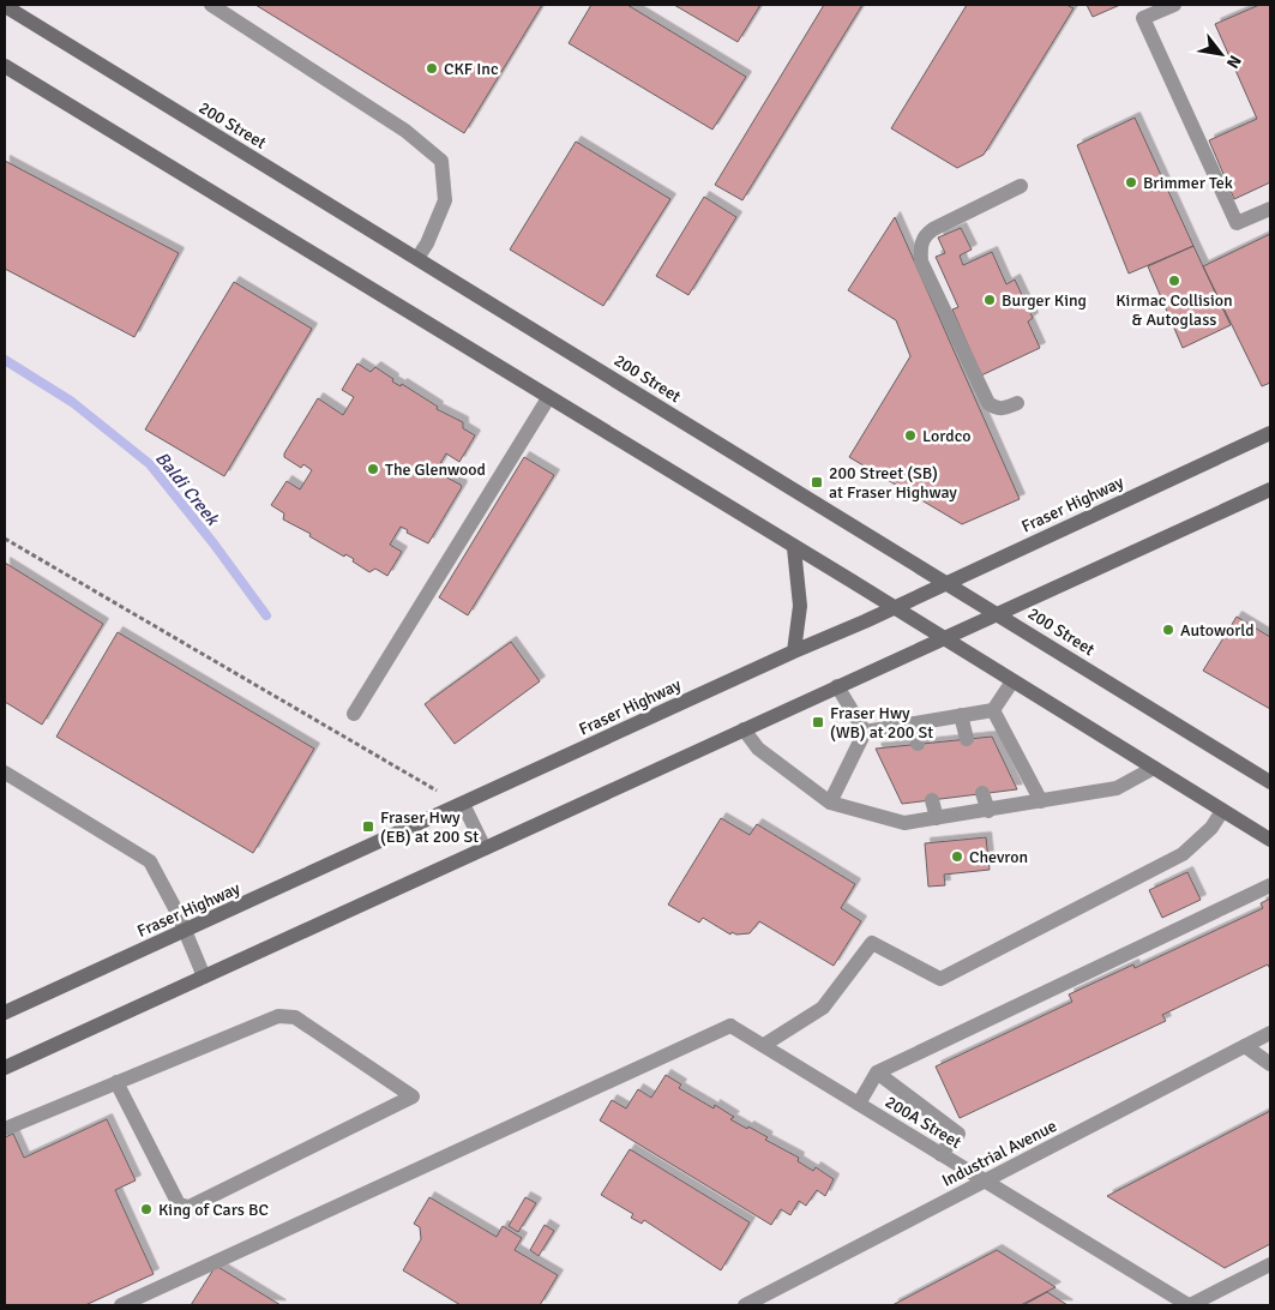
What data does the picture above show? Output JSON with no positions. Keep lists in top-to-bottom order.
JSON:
{
  "streets": {
    "main road": ["200 Street", "Fraser Highway"],
    "street": ["200A Street", "Industrial Avenue"]
  },
  "crossings": [
    ["200 Street", "Fraser Highway"],
    ["200A Street", "Industrial Avenue"]
  ],
  "water": ["Baldi Creek"],
  "places": {
    "other": [
      "CKF Inc",
      "Brimmer Tek",
      "Kirmac Collision & Autoglass",
      "Burger King",
      "Lordco",
      "The Glenwood",
      "Autoworld",
      "Chevron",
      "King of Cars BC"
    ],
    "transit": ["200 Street (SB) at Fraser Highway", "Fraser Hwy (WB) at 200 St", "Fraser Hwy (EB) at 200 St"]
  },
  "north": "bottom right"
}
